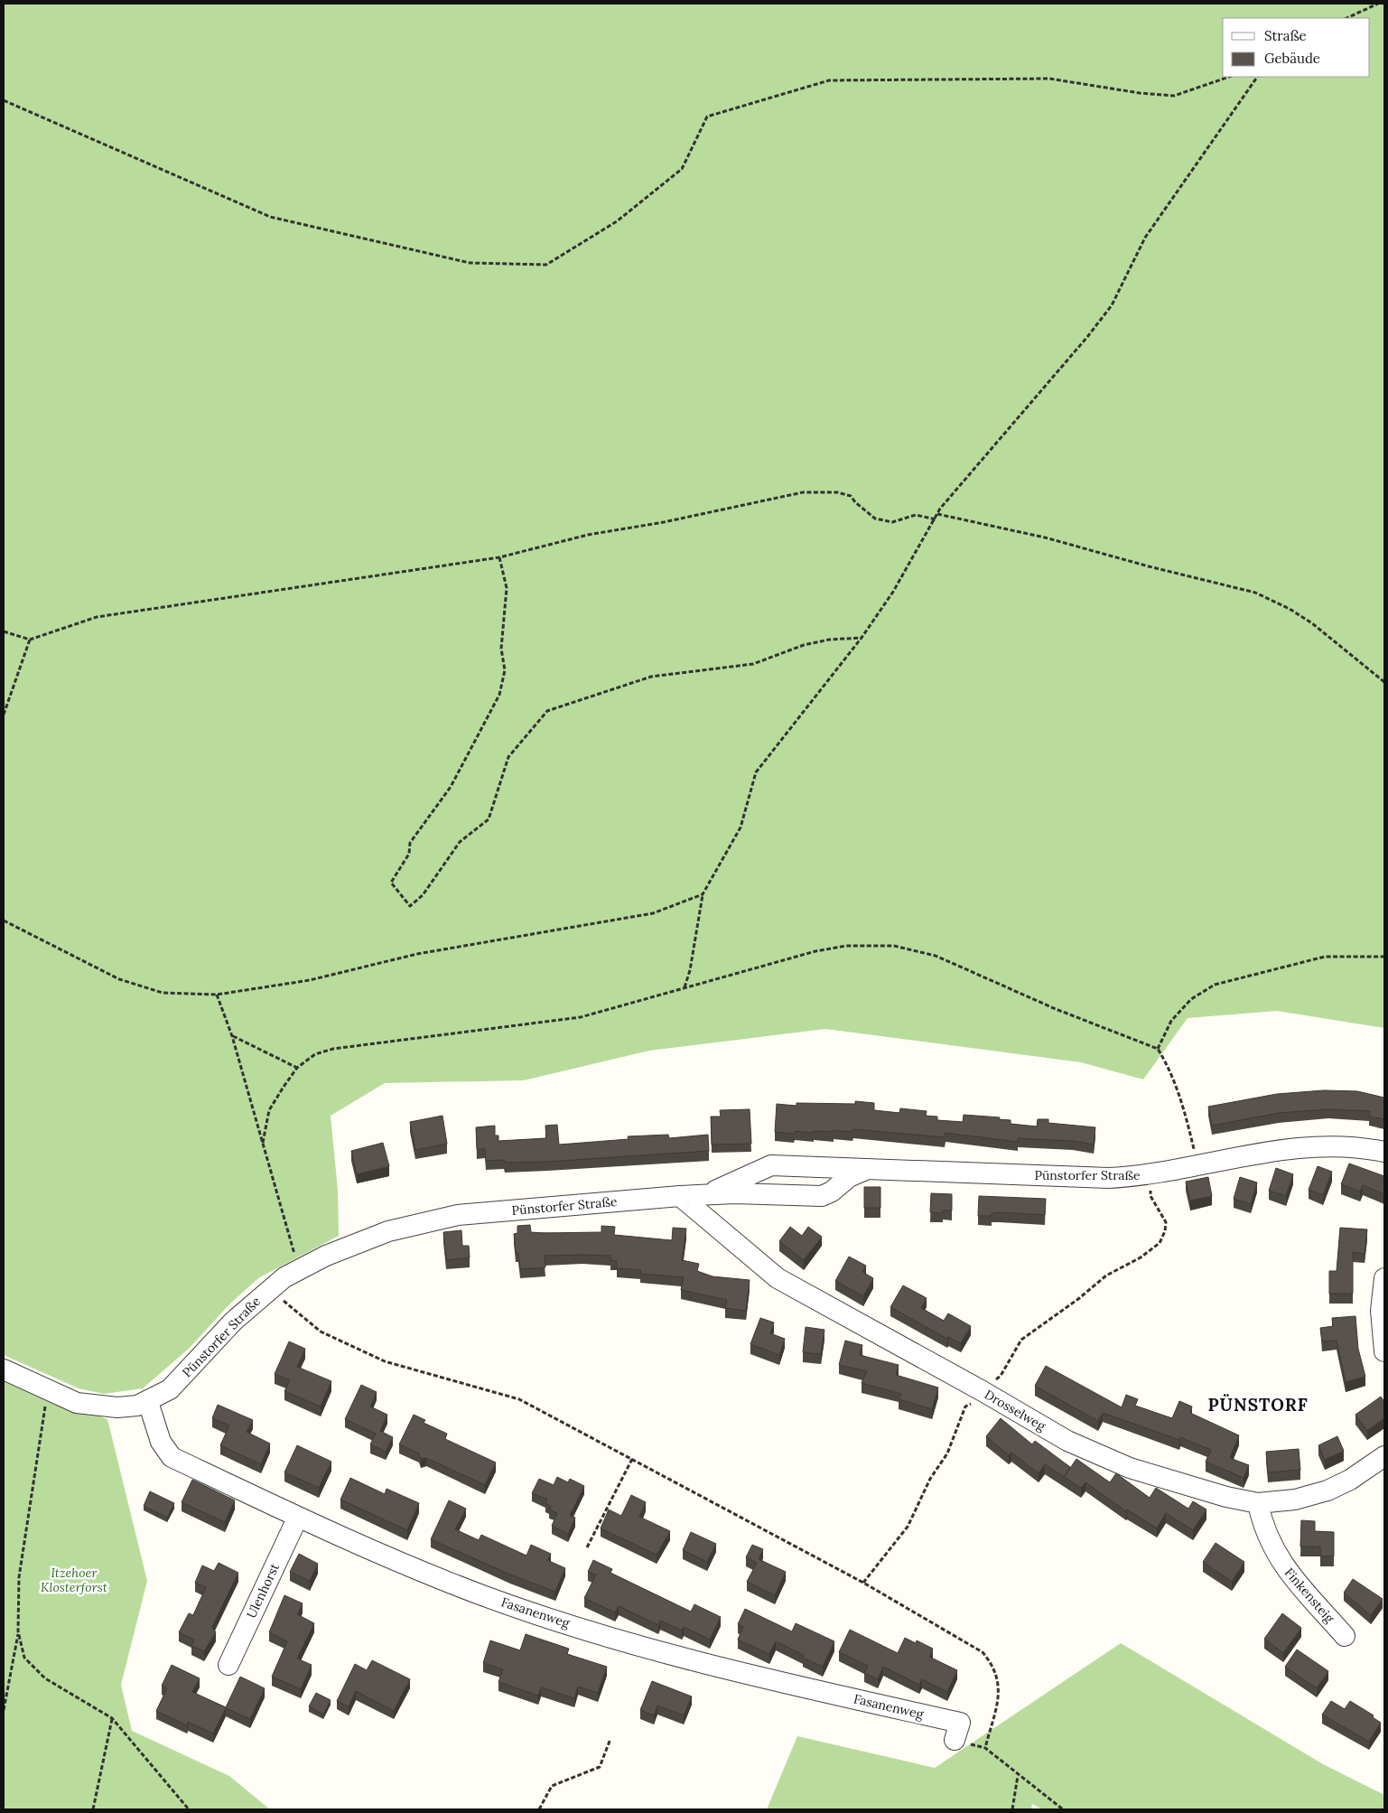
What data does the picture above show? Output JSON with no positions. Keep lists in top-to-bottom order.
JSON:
{
  "streets": {
    "street": [
      "Pünstorfer Straße",
      "Drosselweg",
      "Ulenhorst",
      "Finkensteig",
      "Fasanenweg"
    ]
  },
  "crossings": [
    ["Pünstorfer Straße", "Drosselweg"],
    ["Pünstorfer Straße", "Fasanenweg"],
    ["Drosselweg", "Finkensteig"],
    ["Ulenhorst", "Fasanenweg"]
  ],
  "districts": ["PÜNSTORF"],
  "parks": ["Itzehoer Klosterforst"],
  "legend": ["Straße", "Gebäude"]
}
